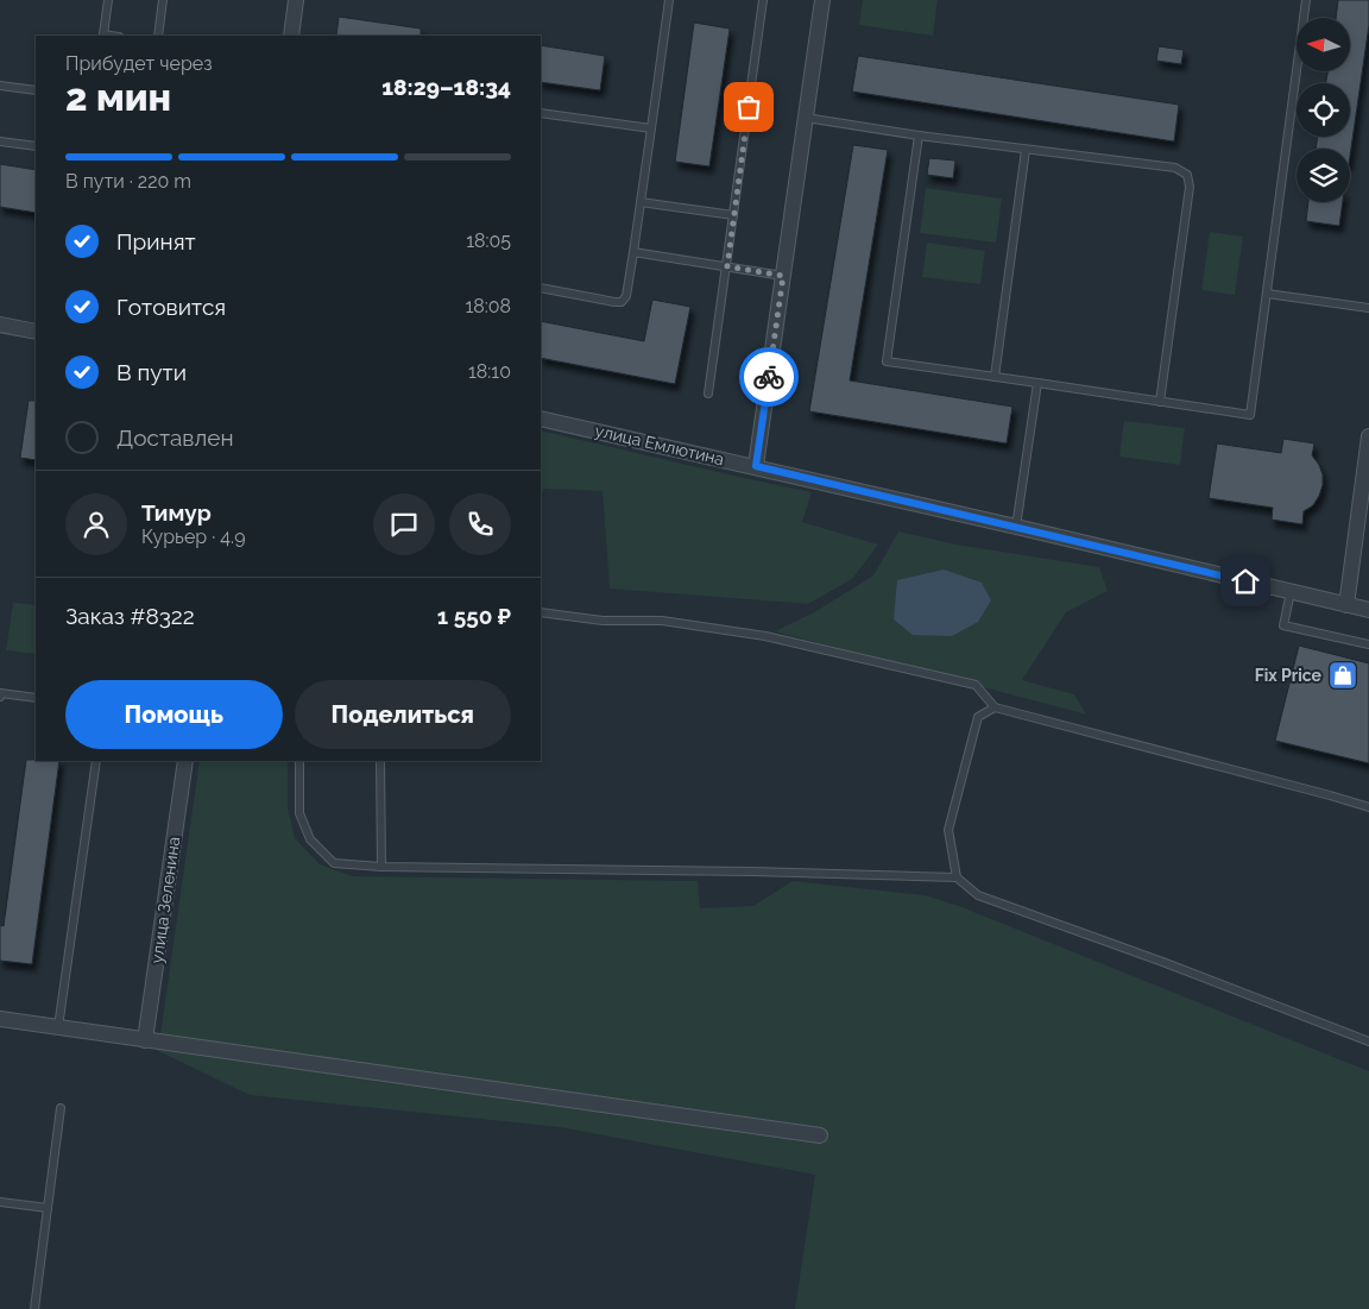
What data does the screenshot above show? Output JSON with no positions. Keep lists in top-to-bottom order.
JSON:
{
  "streets": {
    "street": ["улица Емлютина", "улица Зеленина"]
  },
  "places": {
    "shop": ["Fix Price"]
  },
  "north": "left",
  "page": {
    "heading": ["2 мин", "Прибудет через", "18:29–18:34"],
    "panel": [
      "Тимур",
      "Курьер · 4.9",
      "Заказ #8322",
      "1 550 ₽"
    ],
    "bar": "В пути · 220 m",
    "list": [
      ["Принят", "18:05"],
      ["Готовится", "18:08"],
      ["В пути", "18:10"],
      "Доставлен"
    ],
    "buttons": ["Помощь", "Поделиться"]
  }
}
